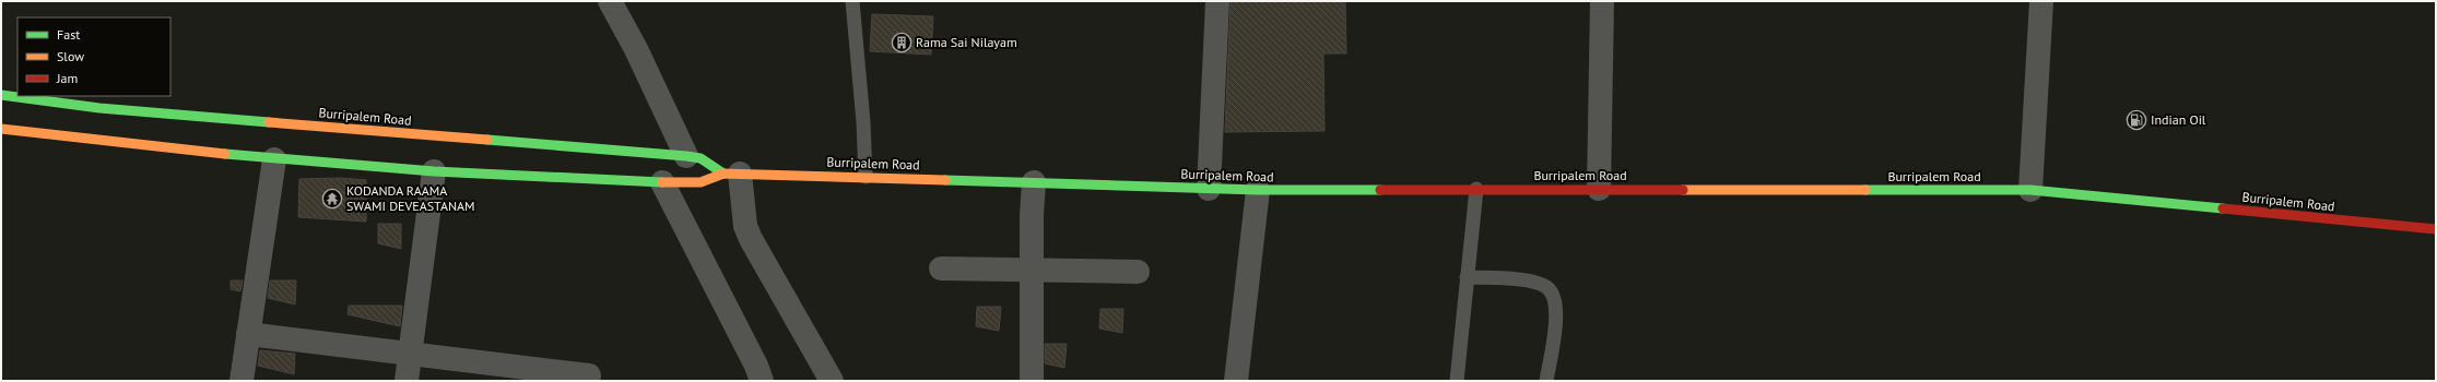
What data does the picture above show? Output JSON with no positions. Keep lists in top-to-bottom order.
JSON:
{
  "streets": {
    "main road": ["Burripalem Road"]
  },
  "places": {
    "building": ["Rama Sai Nilayam"],
    "fuel station": ["Indian Oil"],
    "temple": ["KODANDA RAAMA SWAMI DEVEASTANAM"]
  },
  "legend": ["Fast", "Slow", "Jam"]
}
